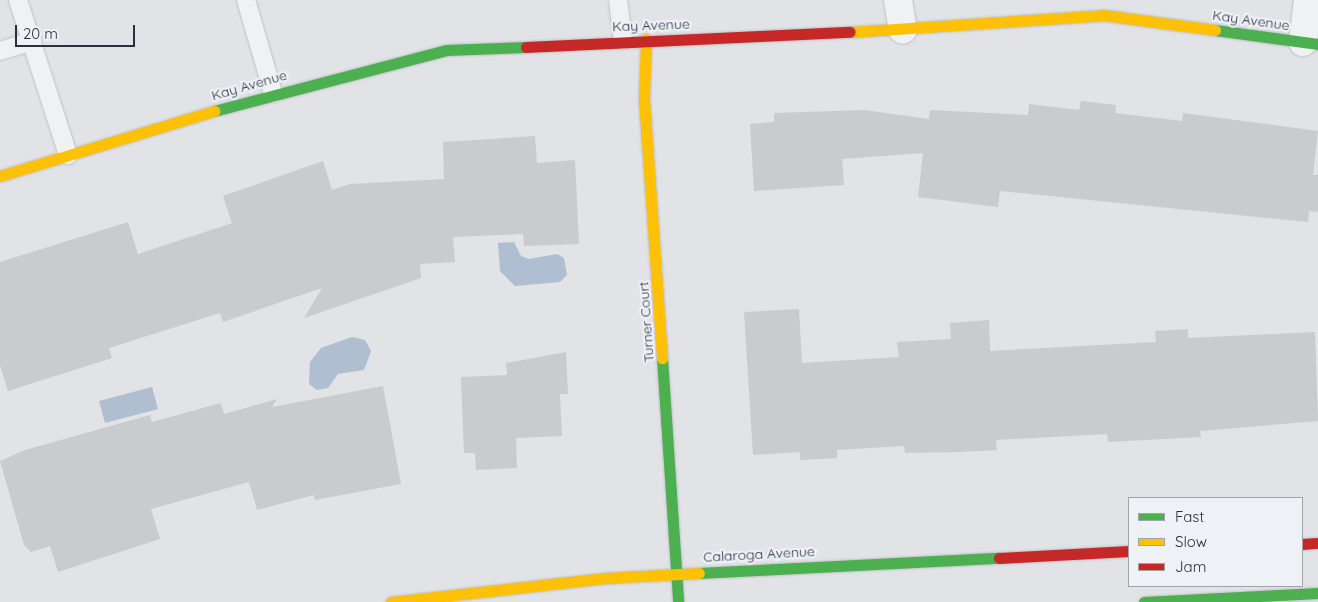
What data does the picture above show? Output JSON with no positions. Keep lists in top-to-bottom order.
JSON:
{
  "streets": {
    "street": ["Kay Avenue", "Turner Court", "Calaroga Avenue"]
  },
  "crossings": [
    ["Kay Avenue", "Turner Court"],
    ["Turner Court", "Calaroga Avenue"]
  ],
  "legend": ["Fast", "Slow", "Jam"],
  "scale_bar": "20 m"
}
